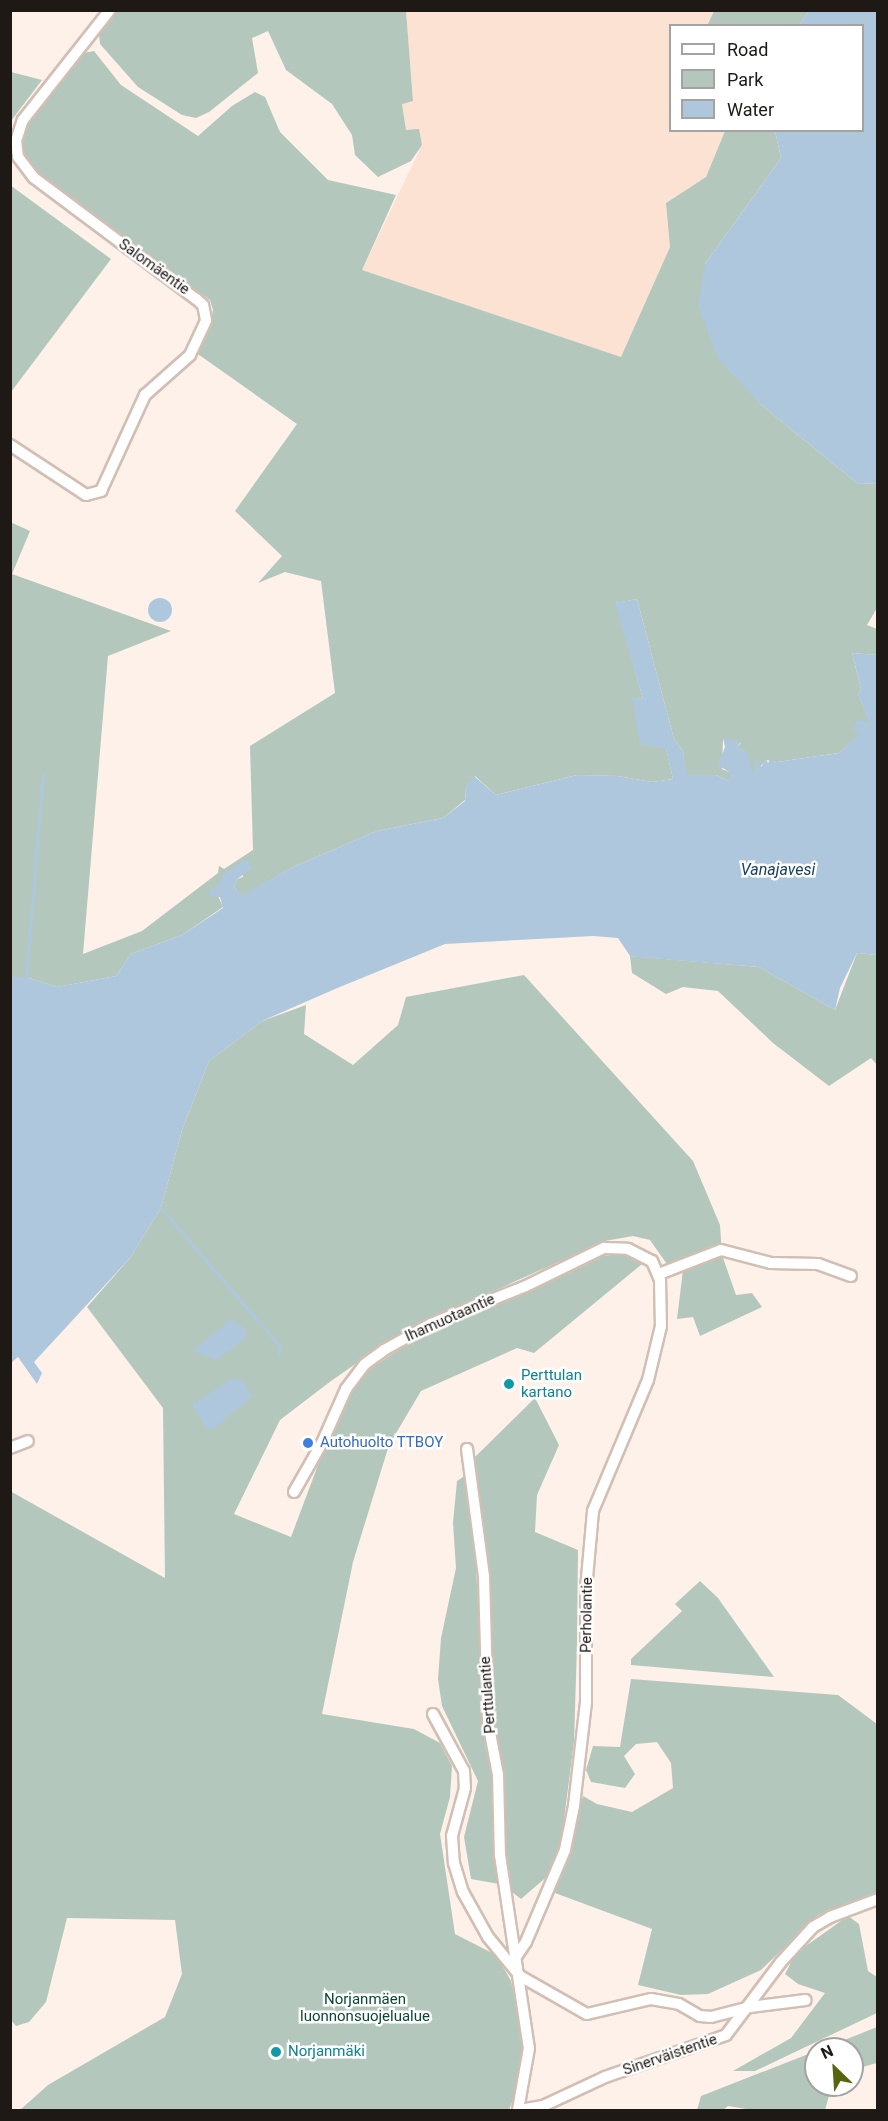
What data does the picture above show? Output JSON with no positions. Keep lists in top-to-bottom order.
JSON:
{
  "streets": {
    "street": [
      "Salomäentie",
      "Ihamuotaantie",
      "Perholantie",
      "Perttulantie",
      "Sinerväistentie"
    ]
  },
  "crossings": [
    ["Ihamuotaantie", "Perholantie"],
    ["Perholantie", "Perttulantie"],
    ["Perttulantie", "Sinerväistentie"]
  ],
  "water": ["Vanajavesi"],
  "parks": ["Norjanmäen luonnonsuojelualue"],
  "places": ["Perttulan kartano", "Autohuolto TTBOY", "Norjanmäki"],
  "legend": ["Road", "Park", "Water"],
  "north": "top left"
}
